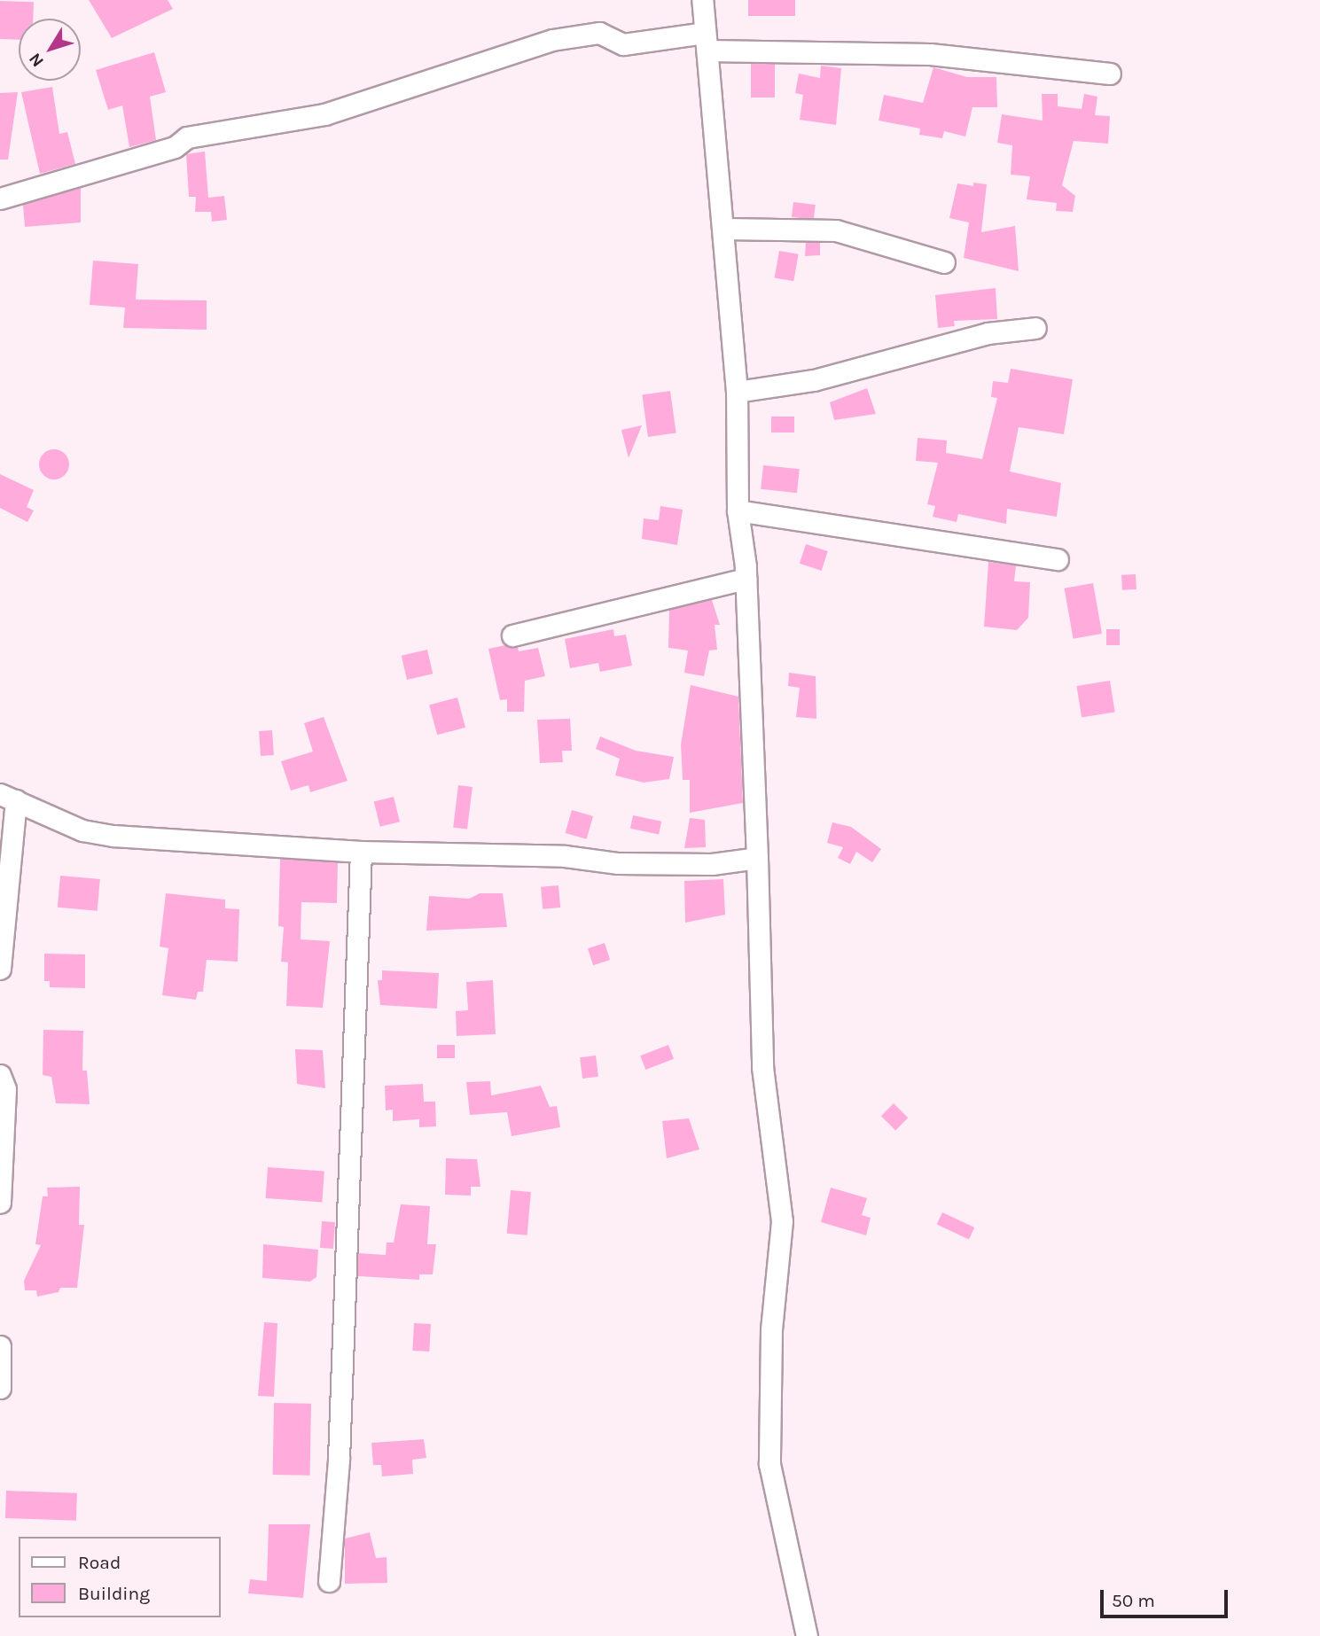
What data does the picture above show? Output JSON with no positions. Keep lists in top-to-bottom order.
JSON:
{
  "legend": ["Road", "Building"],
  "scale_bar": "50 m",
  "north": "bottom left"
}
